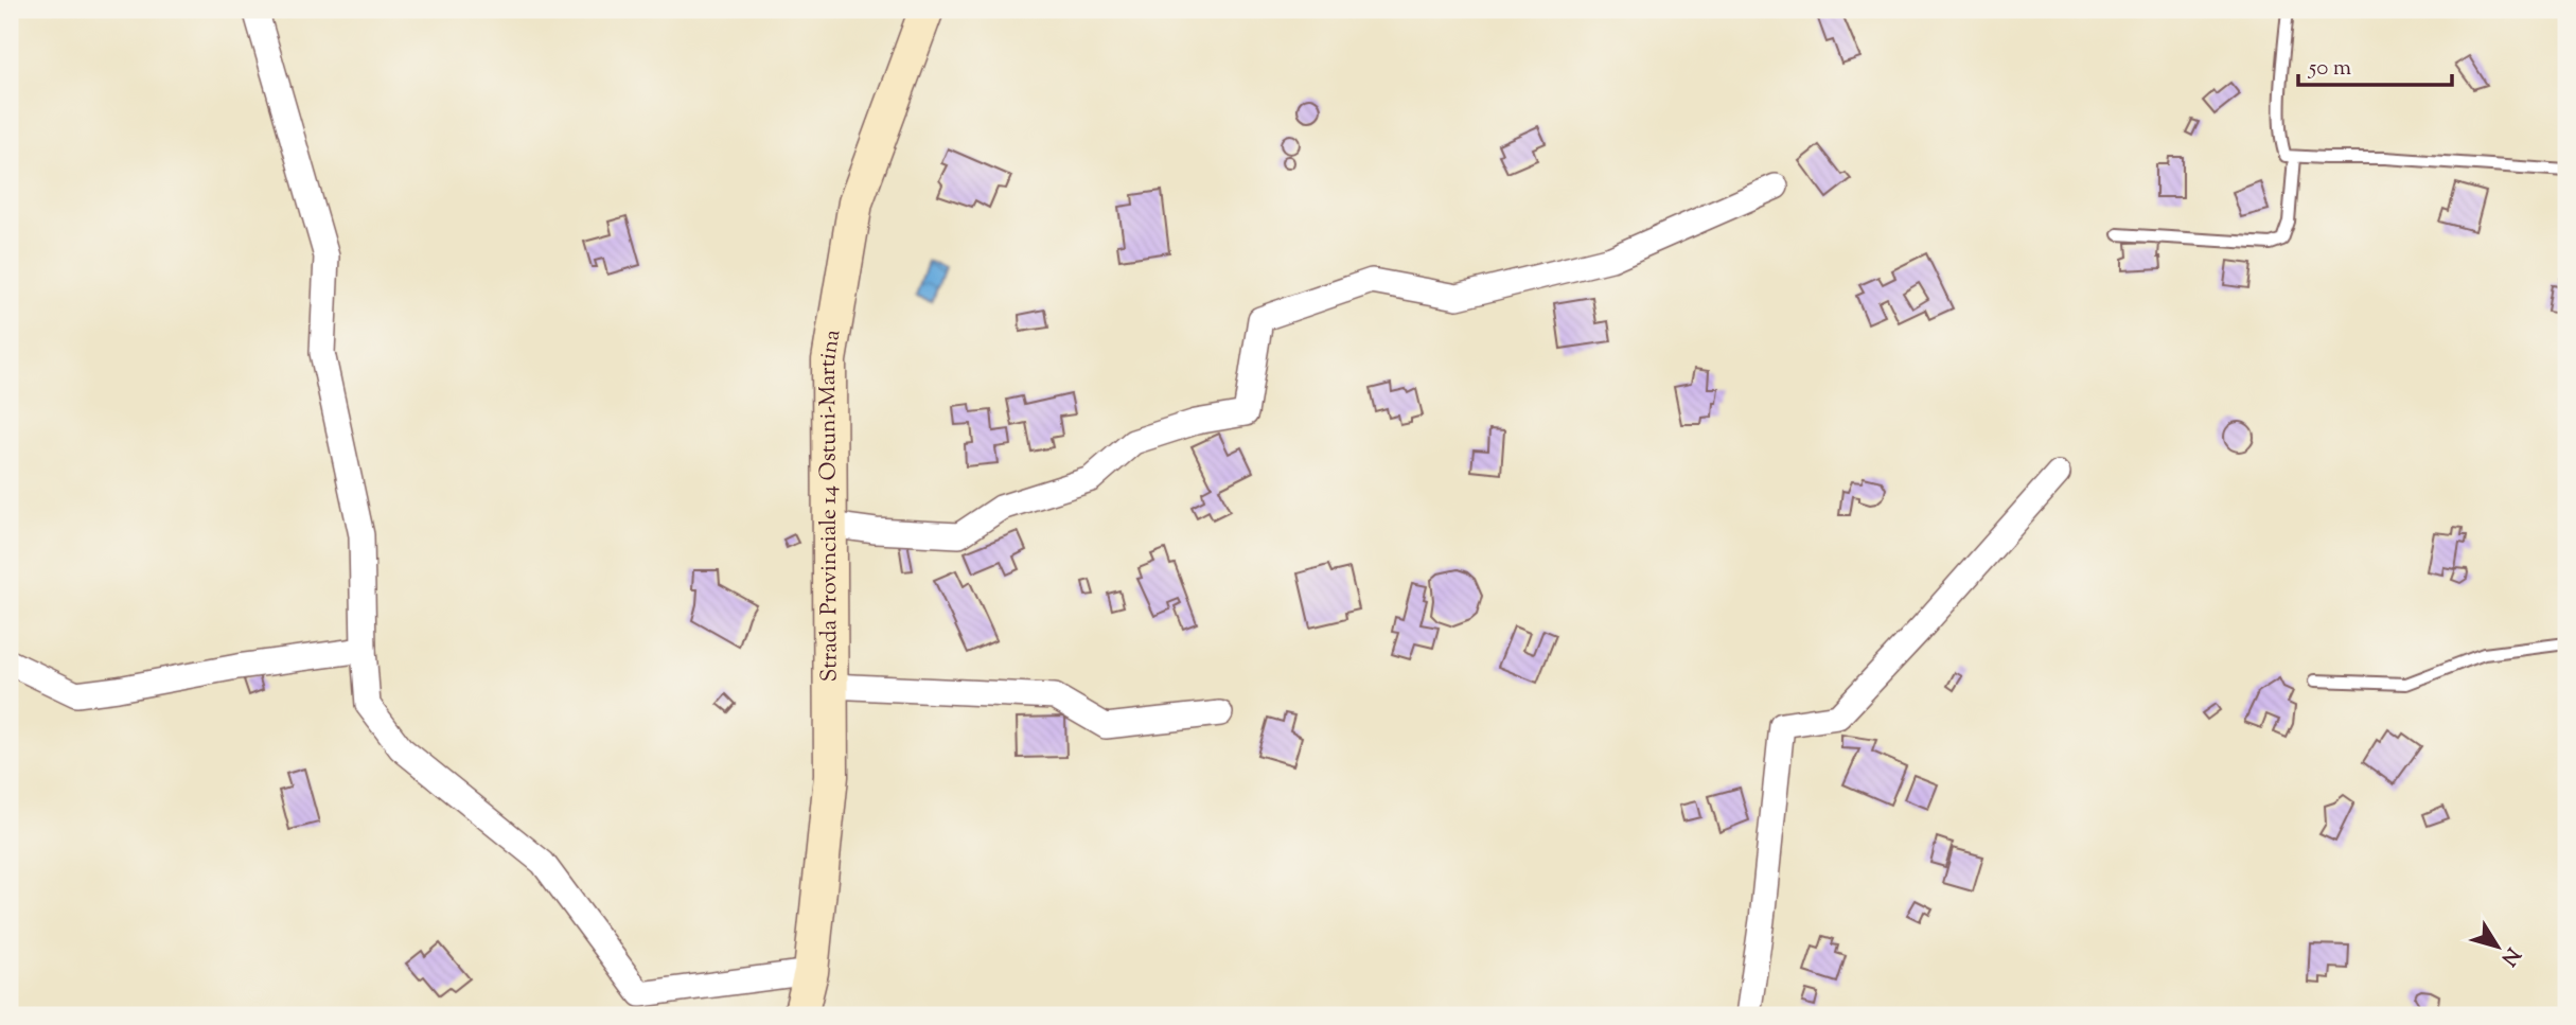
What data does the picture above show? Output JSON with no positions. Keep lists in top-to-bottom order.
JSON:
{
  "streets": {
    "main road": ["Strada Provinciale 14 Ostuni-Martina"]
  },
  "scale_bar": "50 m",
  "north": "bottom right"
}
